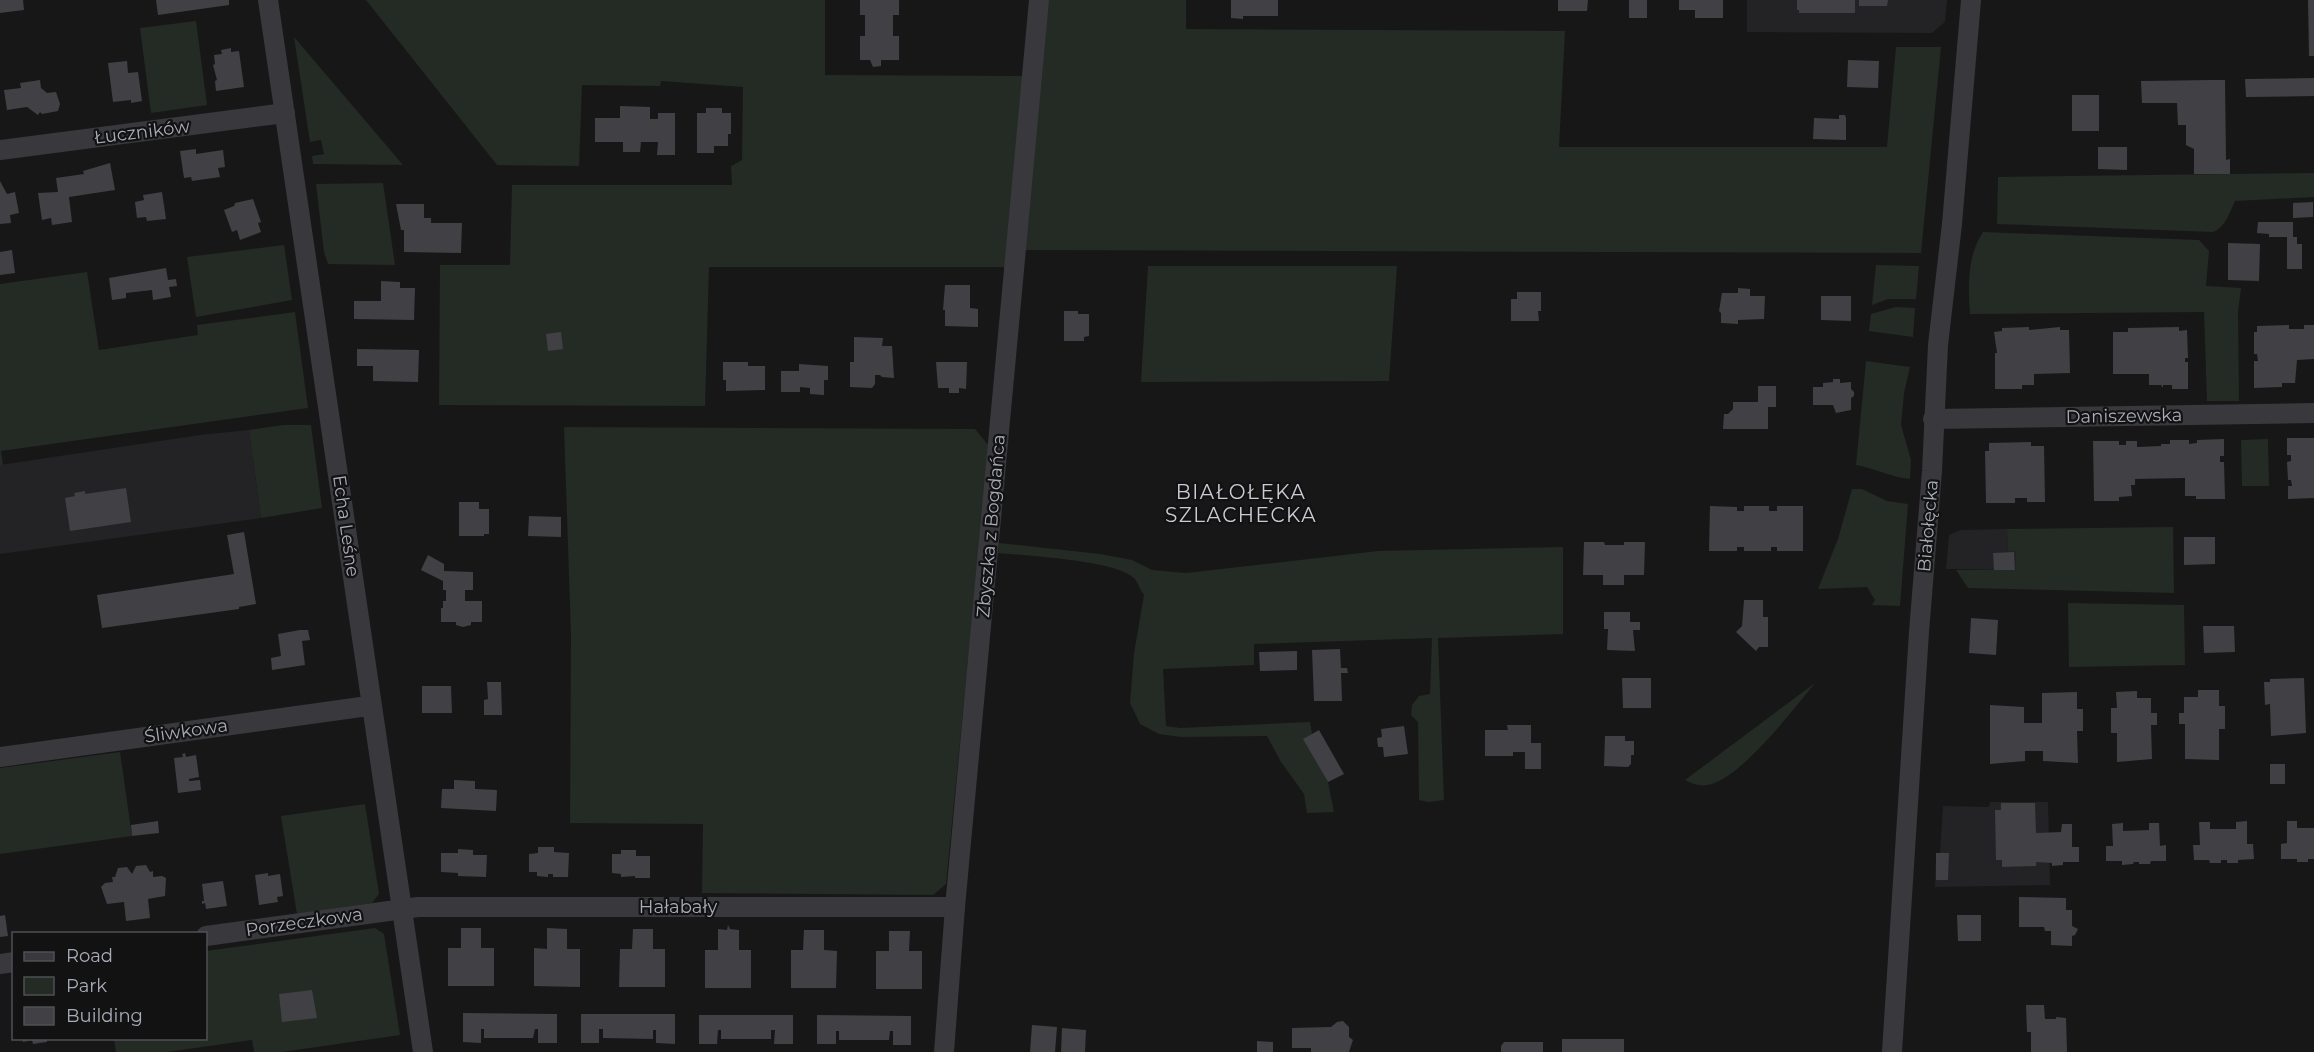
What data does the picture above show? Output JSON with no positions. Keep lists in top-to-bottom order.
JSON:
{
  "streets": {
    "street": [
      "Łuczników",
      "Daniszewska",
      "Echa Leśne",
      "Zbyszka z Bogdańca",
      "Białołęcka",
      "Śliwkowa",
      "Hałabały",
      "Porzeczkowa"
    ]
  },
  "crossings": [
    ["Łuczników", "Echa Leśne"],
    ["Daniszewska", "Białołęcka"],
    ["Echa Leśne", "Śliwkowa"],
    ["Echa Leśne", "Hałabały"],
    ["Echa Leśne", "Porzeczkowa"],
    ["Zbyszka z Bogdańca", "Hałabały"],
    ["Hałabały", "Porzeczkowa"]
  ],
  "districts": ["BIAŁOŁĘKA SZLACHECKA"],
  "legend": ["Road", "Park", "Building"]
}
